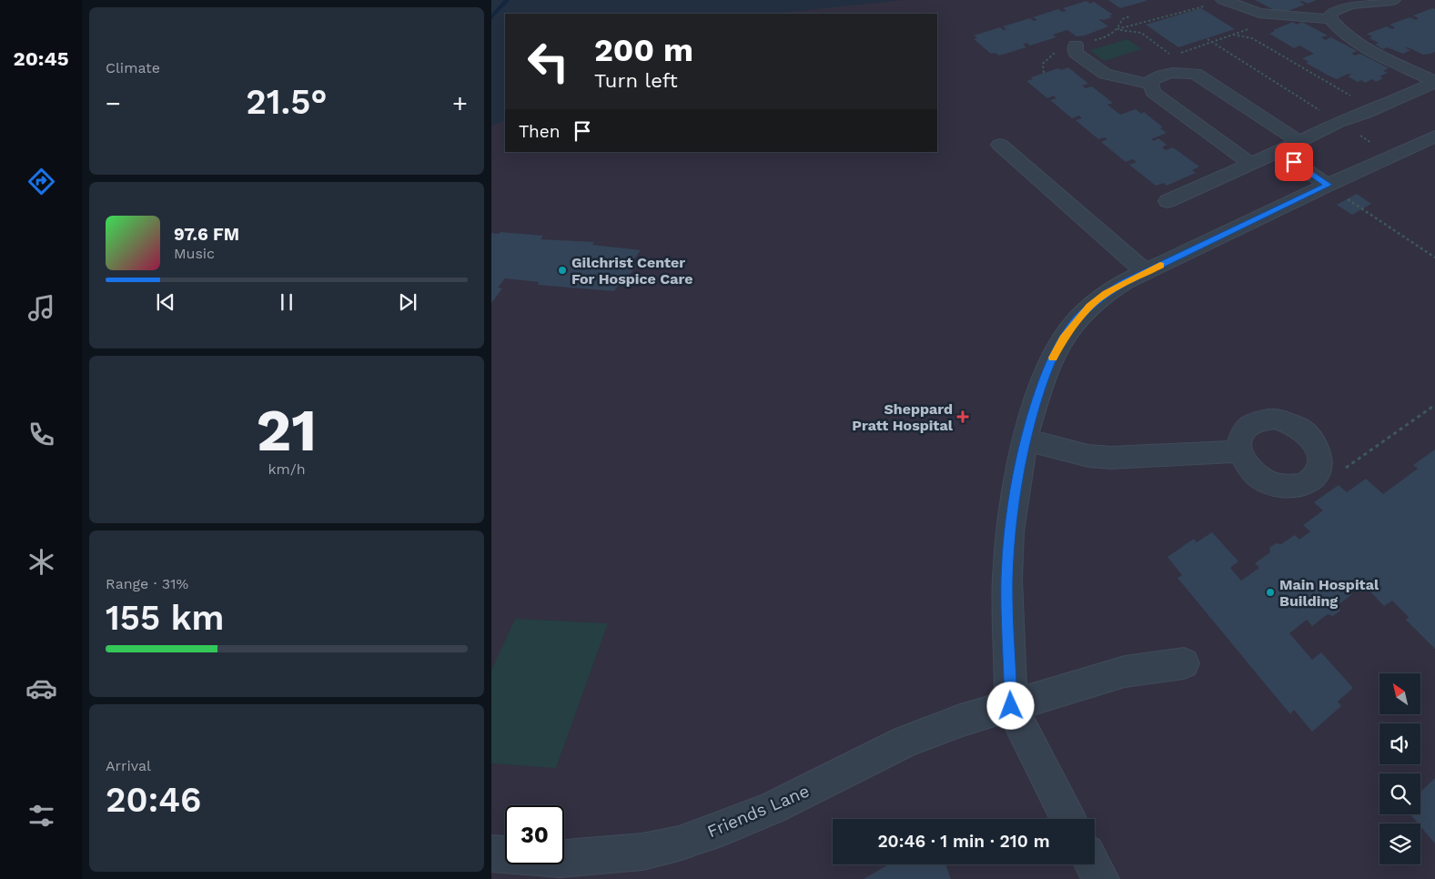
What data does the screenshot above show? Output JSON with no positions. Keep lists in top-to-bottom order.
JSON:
{
  "streets": {
    "street": ["Friends Lane"]
  },
  "places": {
    "other": ["Gilchrist Center For Hospice Care", "Main Hospital Building"],
    "health": ["Sheppard Pratt Hospital"]
  },
  "north": "top left",
  "page": {
    "tabs": "20:45",
    "tile": [
      "Climate",
      ["21", "km/h"],
      ["Range · 31%", "155 km"],
      ["Arrival", "20:46"]
    ],
    "turn": ["200 m", "Turn left"],
    "heat": ["−", "21.5°", "+"],
    "then": "Then",
    "song": ["97.6 FM", "Music"],
    "limit": "30",
    "trip": "20:46 · 1 min · 210 m"
  }
}
